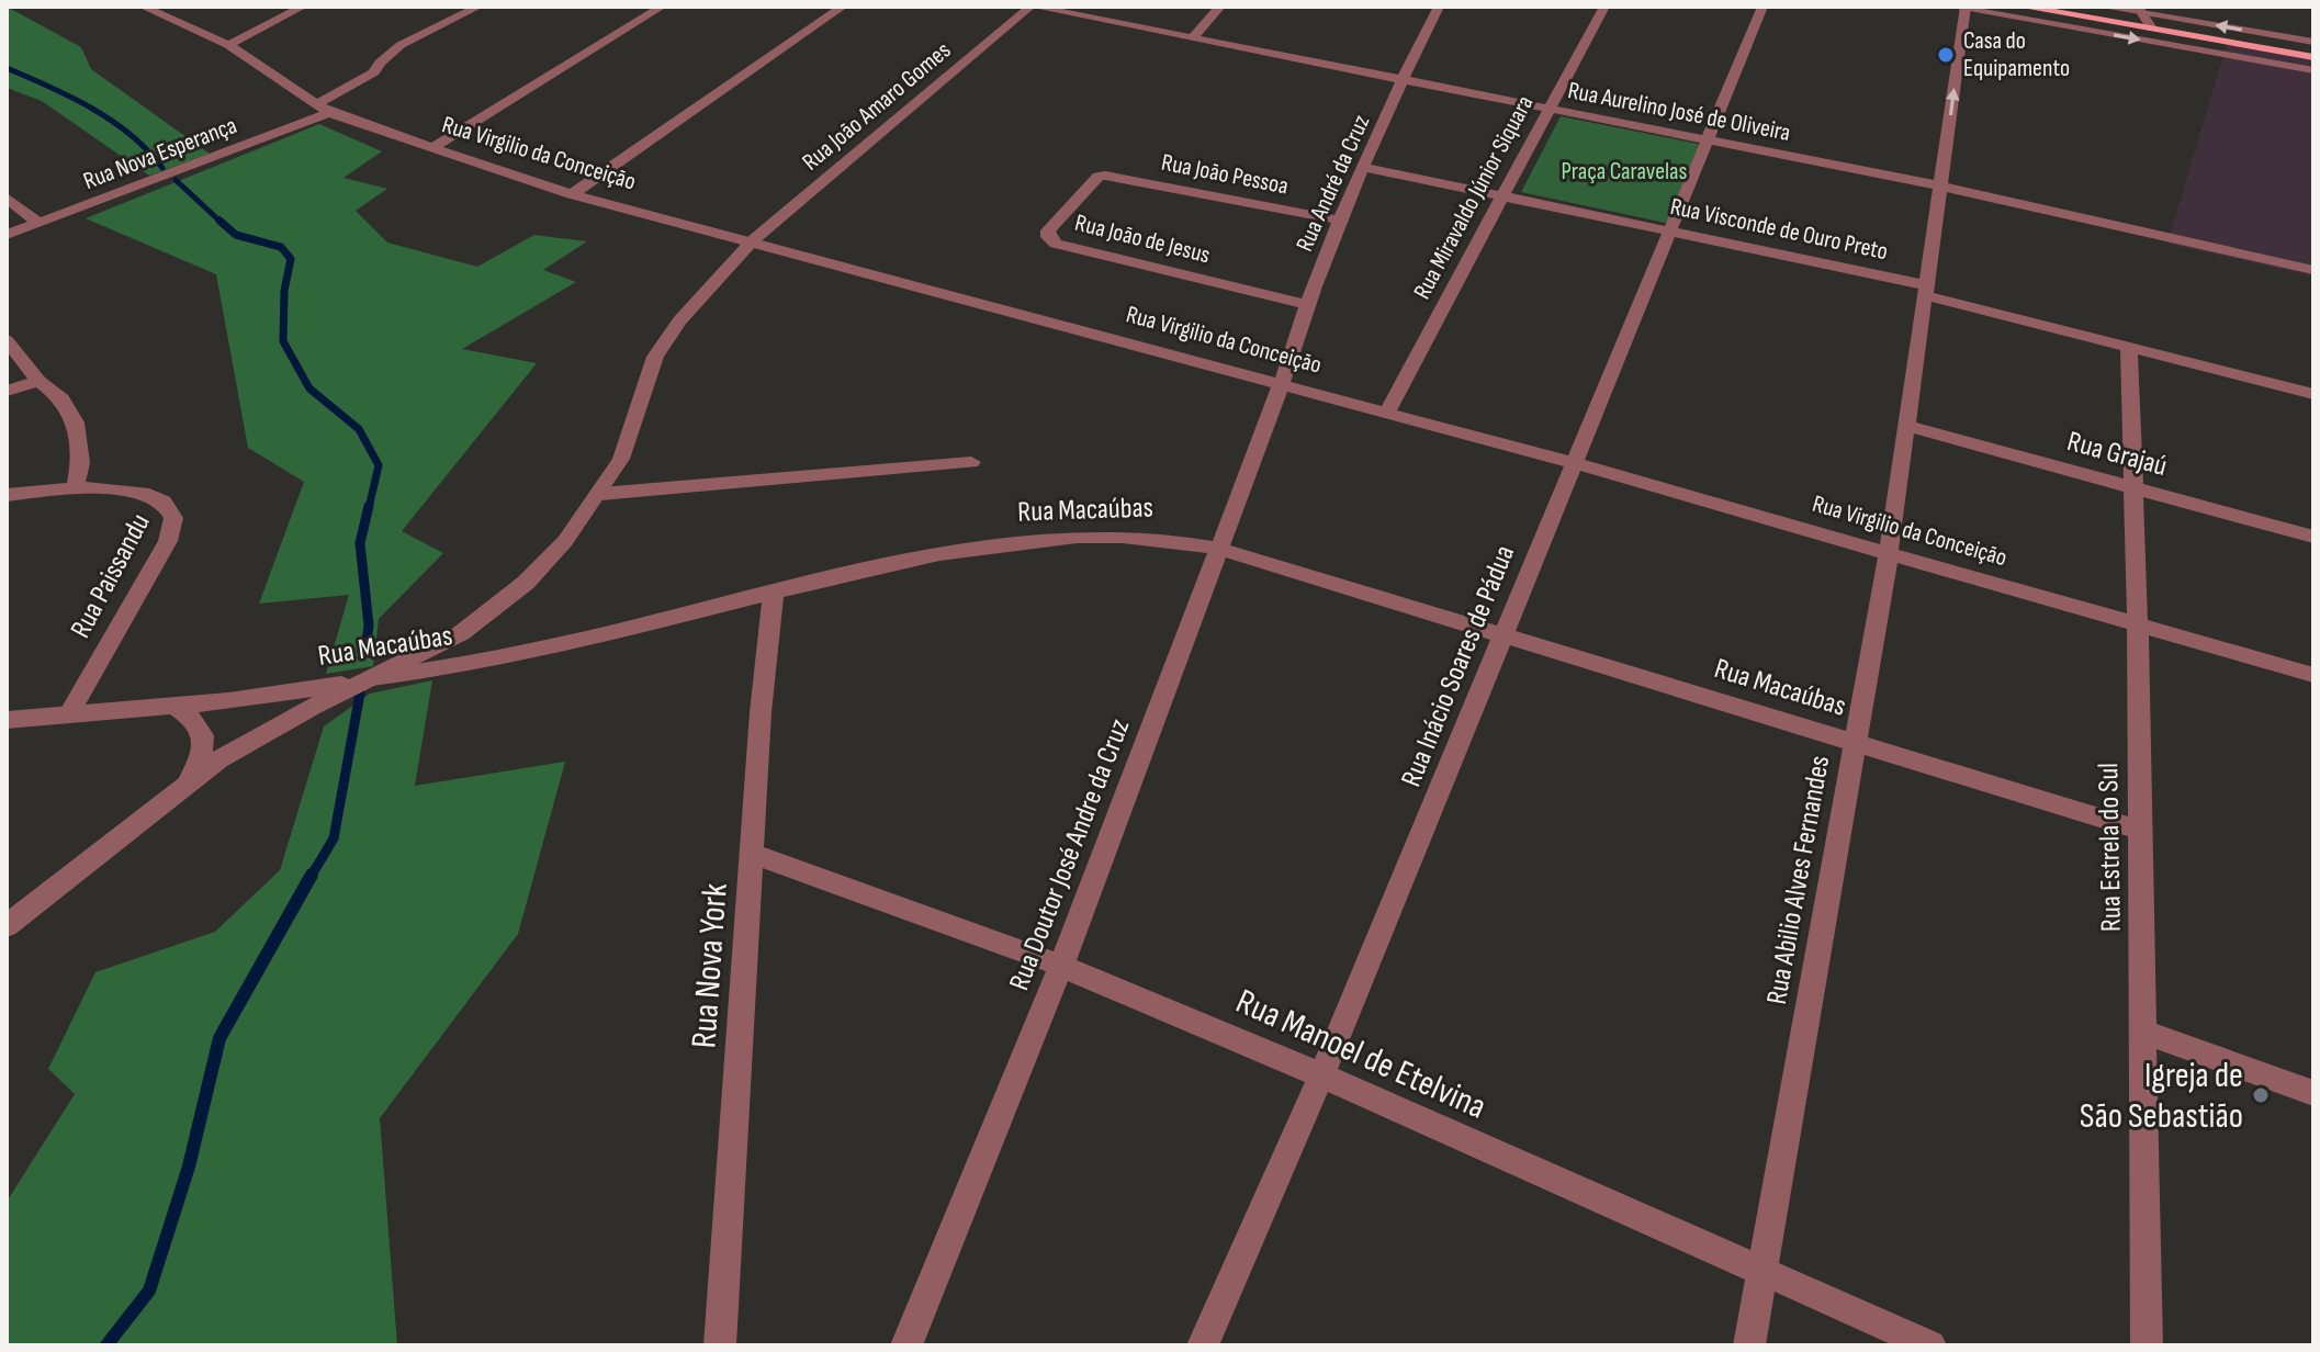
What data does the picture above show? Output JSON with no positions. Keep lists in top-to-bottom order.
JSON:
{
  "streets": {
    "street": [
      "Rua João Amaro Gomes",
      "Rua Aurelino José de Oliveira",
      "Rua Nova Esperança",
      "Rua Virgilio da Conceição",
      "Rua João Pessoa",
      "Rua André da Cruz",
      "Rua Miravaldo Júnior Siquara",
      "Rua Visconde de Ouro Preto",
      "Rua João de Jesus",
      "Rua Grajaú",
      "Rua Macaúbas",
      "Rua Paissandu",
      "Rua Inácio Soares de Pádua",
      "Rua Estrela do Sul",
      "Rua Doutor José Andre da Cruz",
      "Rua Abilio Alves Fernandes",
      "Rua Nova York",
      "Rua Manoel de Etelvina"
    ]
  },
  "crossings": [
    ["Rua João Amaro Gomes", "Rua Aurelino José de Oliveira"],
    ["Rua João Amaro Gomes", "Rua Virgilio da Conceição"],
    ["Rua João Amaro Gomes", "Rua Macaúbas"],
    ["Rua Aurelino José de Oliveira", "Rua André da Cruz"],
    ["Rua Aurelino José de Oliveira", "Rua Miravaldo Júnior Siquara"],
    ["Rua Aurelino José de Oliveira", "Rua Inácio Soares de Pádua"],
    ["Rua Aurelino José de Oliveira", "Rua Abilio Alves Fernandes"],
    ["Rua Nova Esperança", "Rua Virgilio da Conceição"],
    ["Rua Virgilio da Conceição", "Rua André da Cruz"],
    ["Rua Virgilio da Conceição", "Rua Miravaldo Júnior Siquara"],
    ["Rua Virgilio da Conceição", "Rua Inácio Soares de Pádua"],
    ["Rua Virgilio da Conceição", "Rua Estrela do Sul"],
    ["Rua Virgilio da Conceição", "Rua Doutor José Andre da Cruz"],
    ["Rua Virgilio da Conceição", "Rua Abilio Alves Fernandes"],
    ["Rua João Pessoa", "Rua André da Cruz"],
    ["Rua João Pessoa", "Rua João de Jesus"],
    ["Rua André da Cruz", "Rua Visconde de Ouro Preto"],
    ["Rua André da Cruz", "Rua João de Jesus"],
    ["Rua André da Cruz", "Rua Doutor José Andre da Cruz"],
    ["Rua Miravaldo Júnior Siquara", "Rua Visconde de Ouro Preto"],
    ["Rua Visconde de Ouro Preto", "Rua Inácio Soares de Pádua"],
    ["Rua Visconde de Ouro Preto", "Rua Estrela do Sul"],
    ["Rua Visconde de Ouro Preto", "Rua Abilio Alves Fernandes"],
    ["Rua Grajaú", "Rua Estrela do Sul"],
    ["Rua Grajaú", "Rua Abilio Alves Fernandes"],
    ["Rua Macaúbas", "Rua Paissandu"],
    ["Rua Macaúbas", "Rua Inácio Soares de Pádua"],
    ["Rua Macaúbas", "Rua Estrela do Sul"],
    ["Rua Macaúbas", "Rua Doutor José Andre da Cruz"],
    ["Rua Macaúbas", "Rua Abilio Alves Fernandes"],
    ["Rua Macaúbas", "Rua Nova York"],
    ["Rua Inácio Soares de Pádua", "Rua Manoel de Etelvina"],
    ["Rua Doutor José Andre da Cruz", "Rua Manoel de Etelvina"],
    ["Rua Abilio Alves Fernandes", "Rua Manoel de Etelvina"],
    ["Rua Nova York", "Rua Manoel de Etelvina"]
  ],
  "parks": ["Praça Caravelas"],
  "places": ["Casa do Equipamento", "Igreja de São Sebastião"]
}
